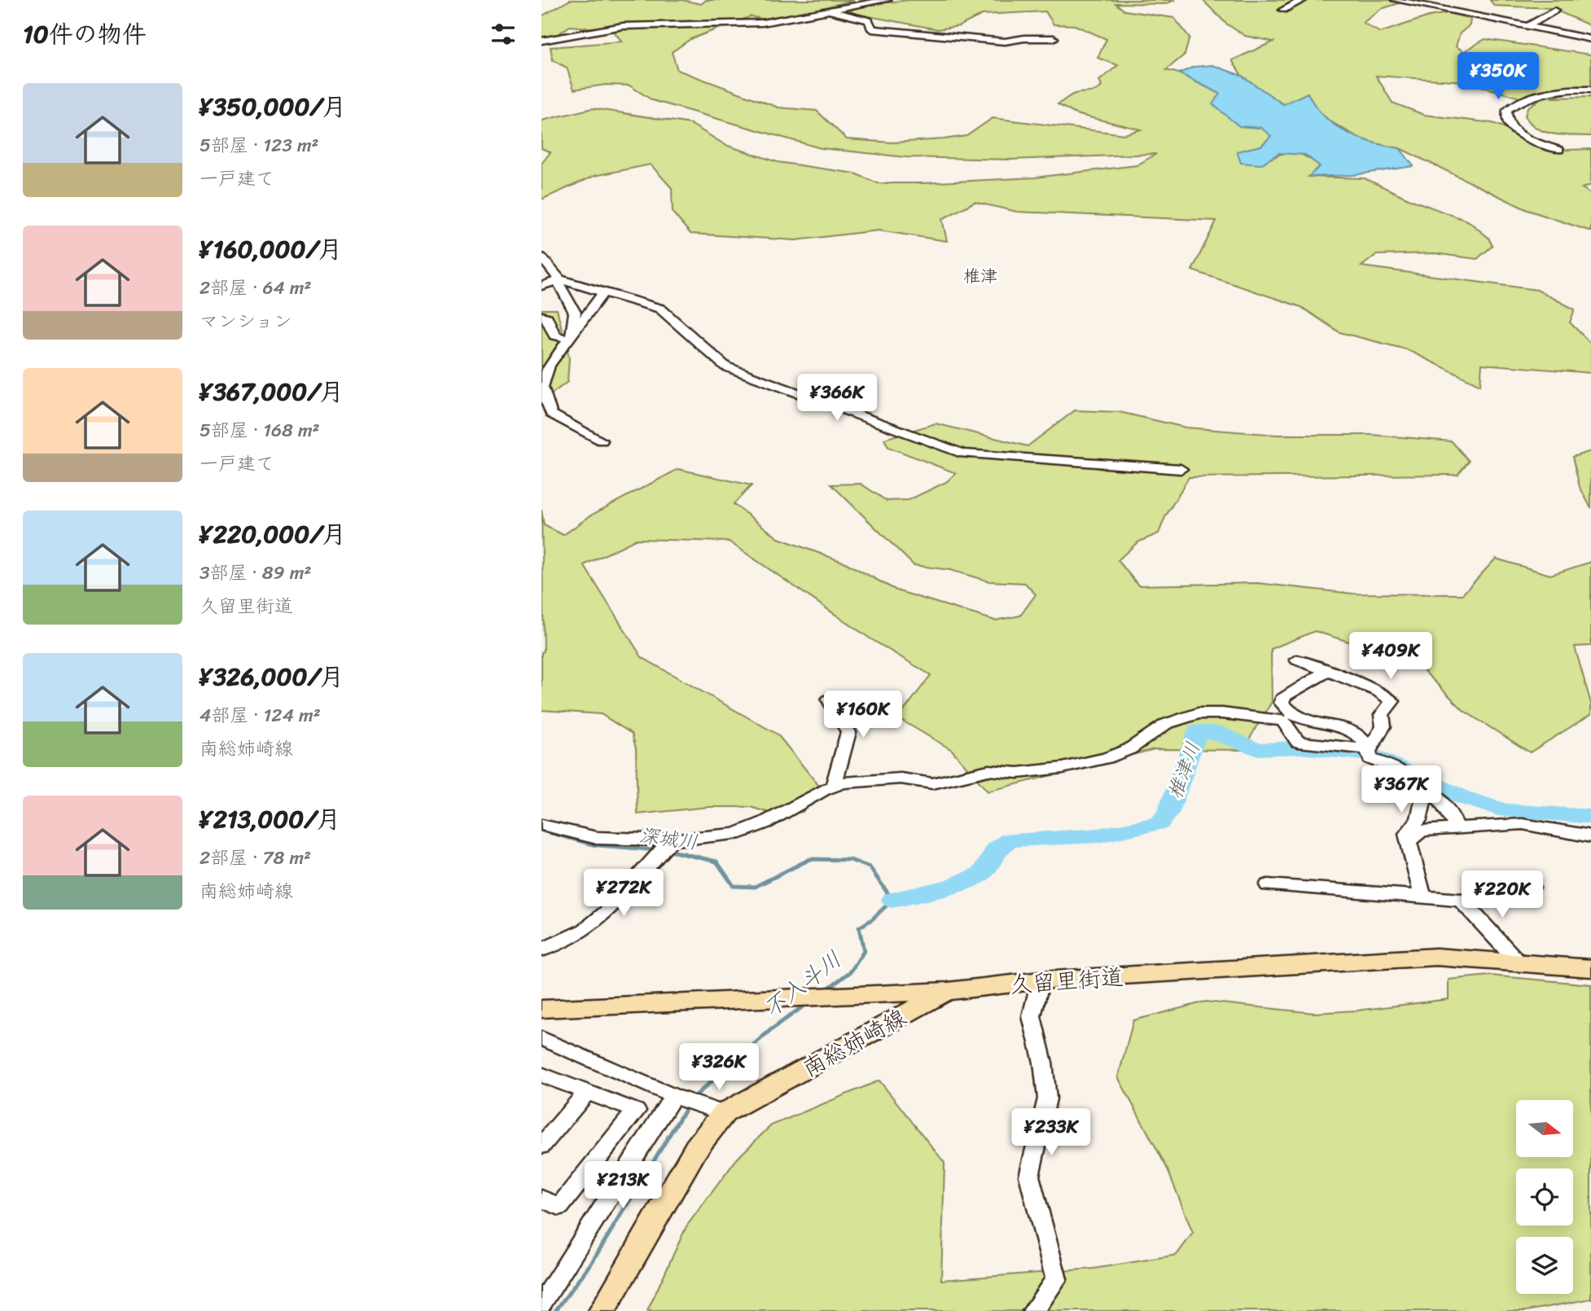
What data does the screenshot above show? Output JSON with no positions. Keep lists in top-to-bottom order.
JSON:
{
  "streets": {
    "main road": ["久留里街道", "南総姉崎線"]
  },
  "crossings": [
    ["久留里街道", "南総姉崎線"]
  ],
  "districts": ["椎津"],
  "water": ["椎津川", "深城川", "不入斗川"],
  "north": "right",
  "page": {
    "heading": "10件の物件",
    "price": [
      "¥350K",
      "¥366K",
      "¥409K",
      "¥160K",
      "¥367K",
      "¥272K",
      "¥220K",
      "¥326K",
      "¥233K",
      "¥213K"
    ],
    "list": [
      {
        "name": "¥350,000/月",
        "note": "5部屋 · 123 m² · 一戸建て"
      },
      {
        "name": "¥160,000/月",
        "note": "2部屋 · 64 m² · マンション"
      },
      {
        "name": "¥367,000/月",
        "note": "5部屋 · 168 m² · 一戸建て"
      },
      {
        "name": "¥220,000/月",
        "note": "3部屋 · 89 m² · 久留里街道"
      },
      {
        "name": "¥326,000/月",
        "note": "4部屋 · 124 m² · 南総姉崎線"
      },
      {
        "name": "¥213,000/月",
        "note": "2部屋 · 78 m² · 南総姉崎線"
      }
    ]
  }
}
